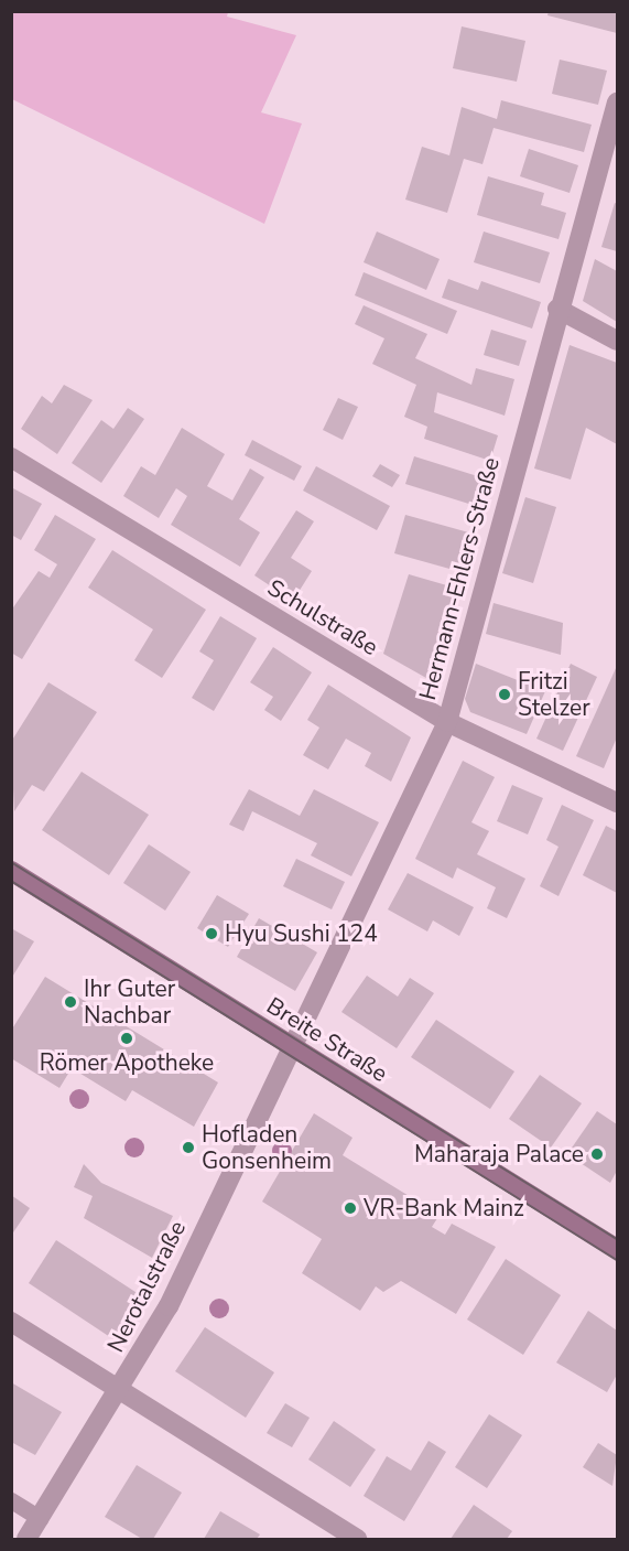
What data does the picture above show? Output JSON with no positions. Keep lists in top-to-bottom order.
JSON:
{
  "streets": {
    "main road": ["Breite Straße"],
    "street": ["Hermann-Ehlers-Straße", "Schulstraße", "Nerotalstraße"]
  },
  "crossings": [
    ["Hermann-Ehlers-Straße", "Schulstraße"],
    ["Hermann-Ehlers-Straße", "Breite Straße"],
    ["Hermann-Ehlers-Straße", "Nerotalstraße"],
    ["Breite Straße", "Nerotalstraße"]
  ],
  "places": [
    "Fritzi Stelzer",
    "Hyu Sushi 124",
    "Ihr Guter Nachbar",
    "Römer Apotheke",
    "Hofladen Gonsenheim",
    "Maharaja Palace",
    "VR-Bank Mainz"
  ]
}
